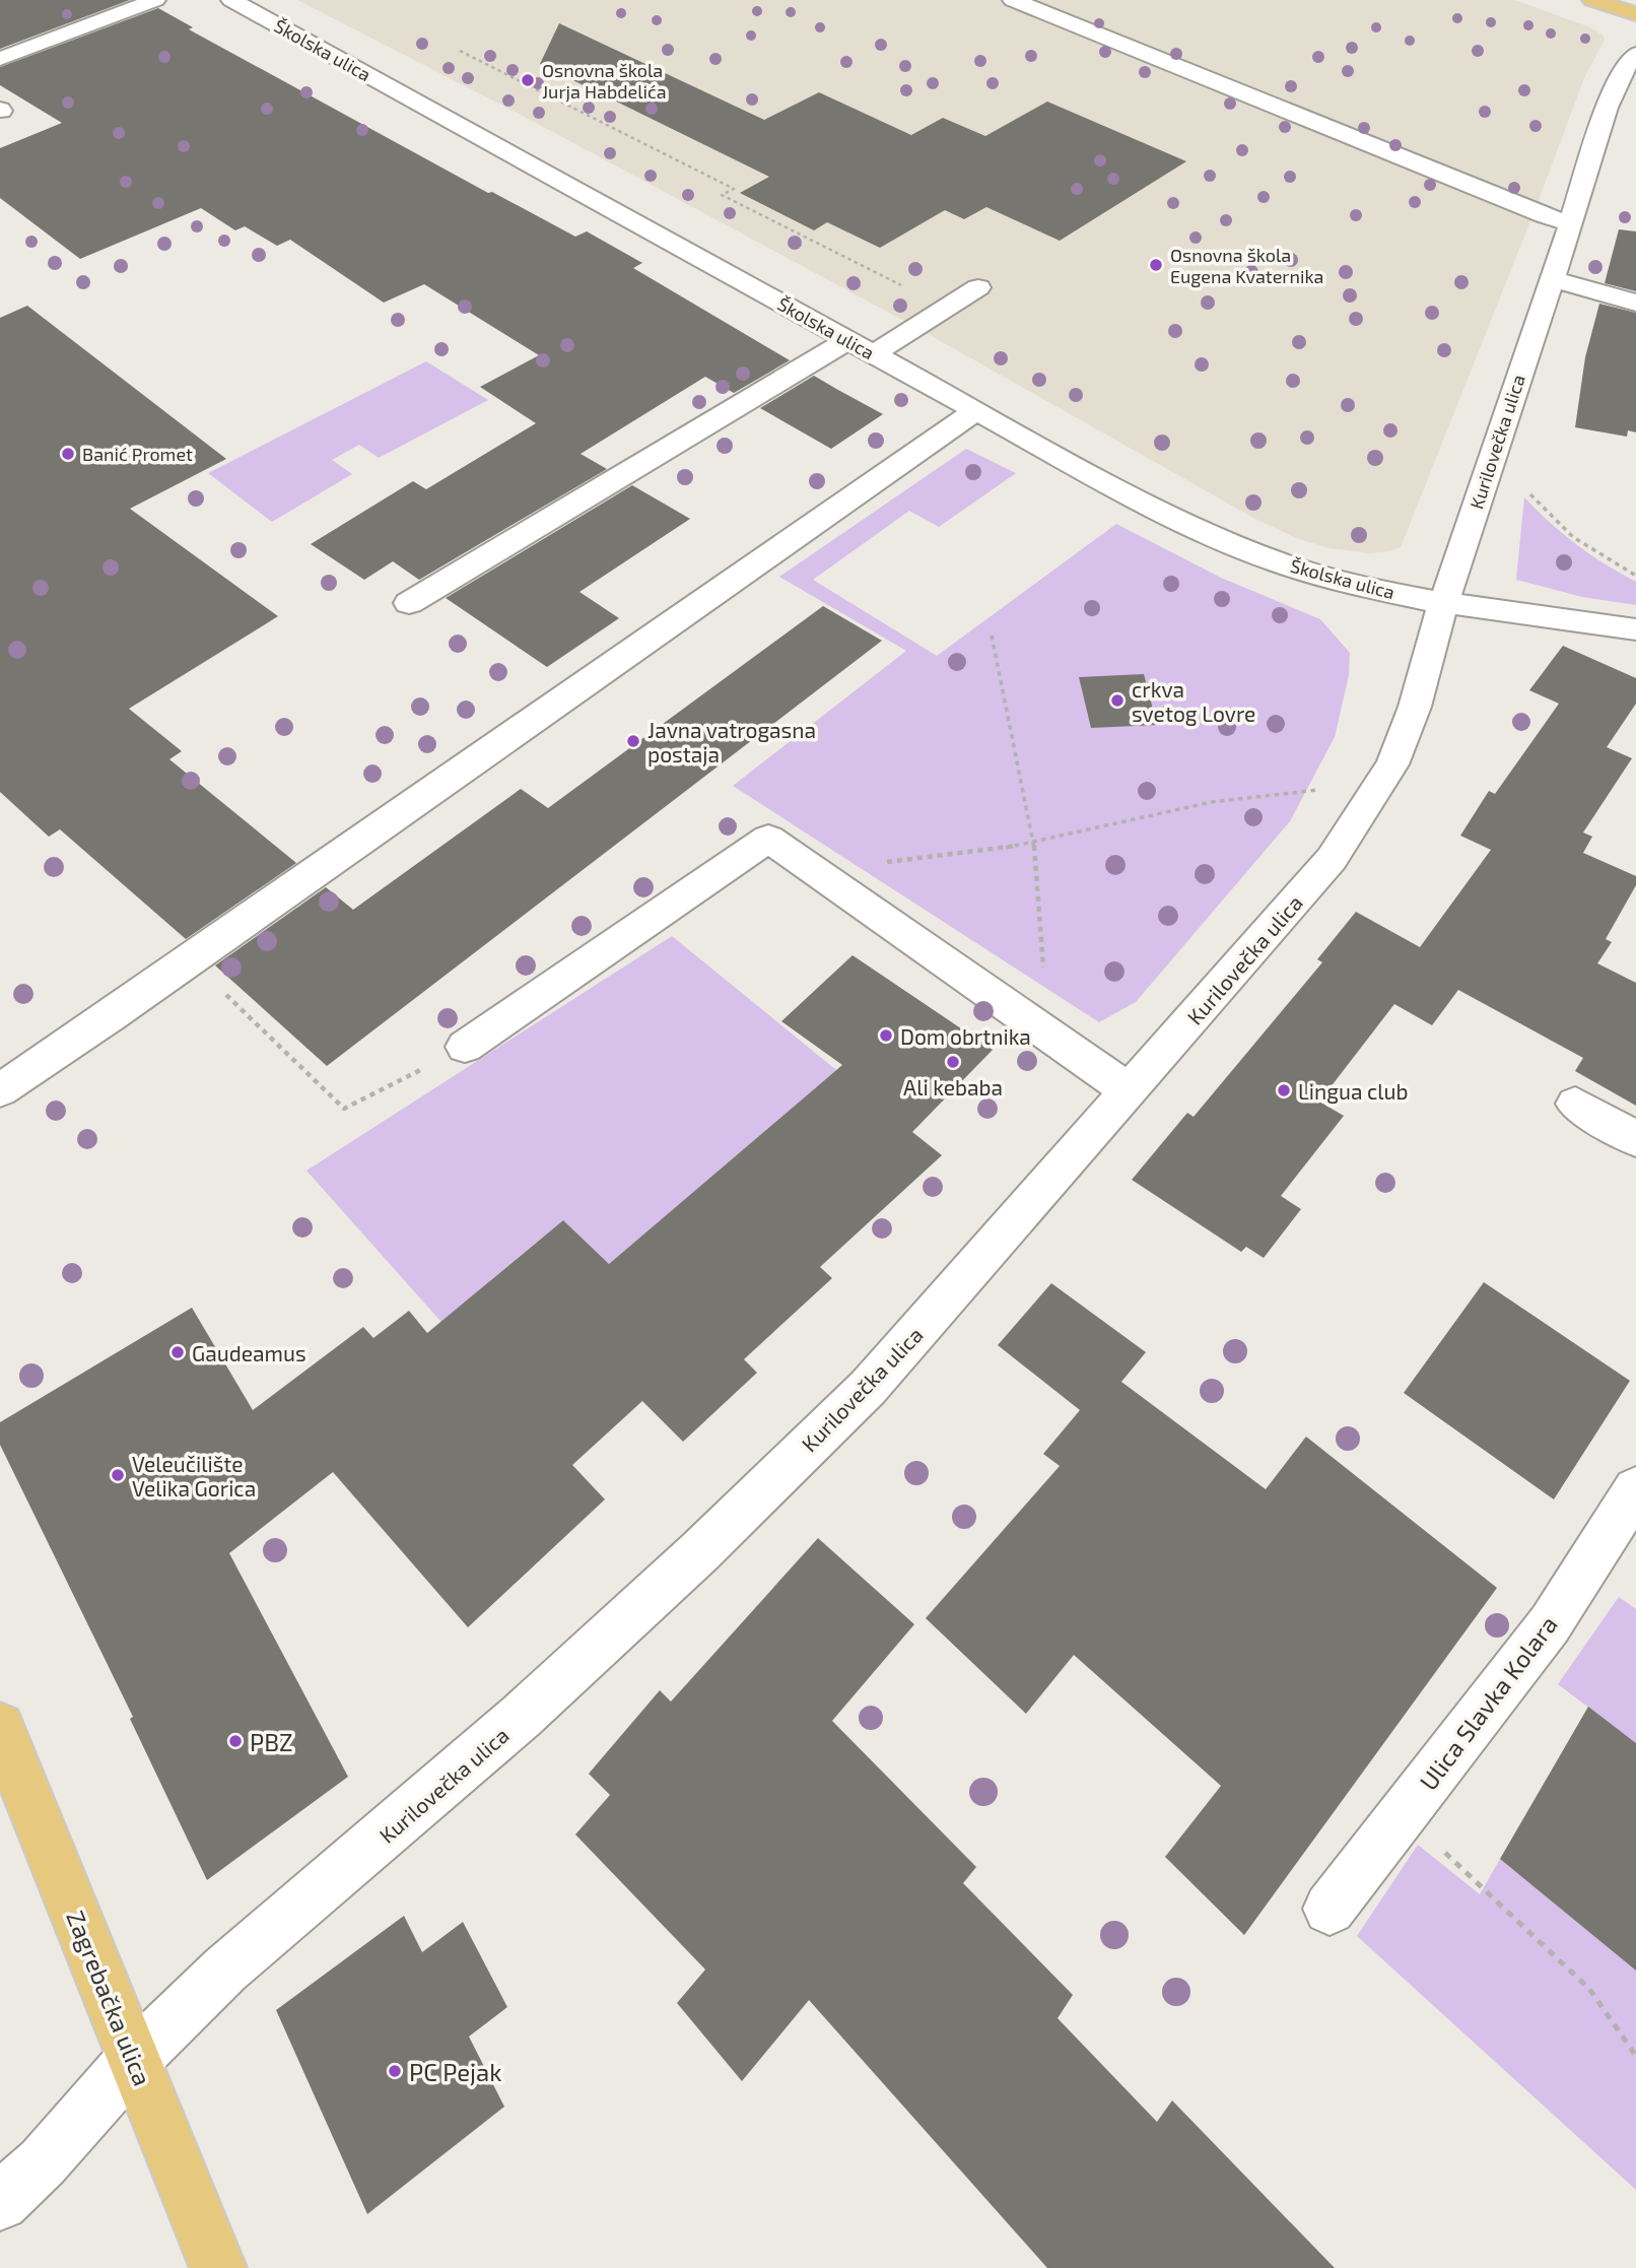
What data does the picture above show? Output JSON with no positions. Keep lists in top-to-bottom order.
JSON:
{
  "streets": {
    "main road": ["Zagrebačka ulica"],
    "street": ["Školska ulica", "Kurilovečka ulica", "Ulica Slavka Kolara"]
  },
  "crossings": [
    ["Školska ulica", "Kurilovečka ulica"],
    ["Kurilovečka ulica", "Zagrebačka ulica"]
  ],
  "places": [
    "Osnovna škola Jurja Habdelića",
    "Osnovna škola Eugena Kvaternika",
    "Banić Promet",
    "crkva svetog Lovre",
    "Javna vatrogasna postaja",
    "Dom obrtnika",
    "Ali kebaba",
    "Lingua club",
    "Gaudeamus",
    "Veleučilište Velika Gorica",
    "PBZ",
    "PC Pejak"
  ]
}
